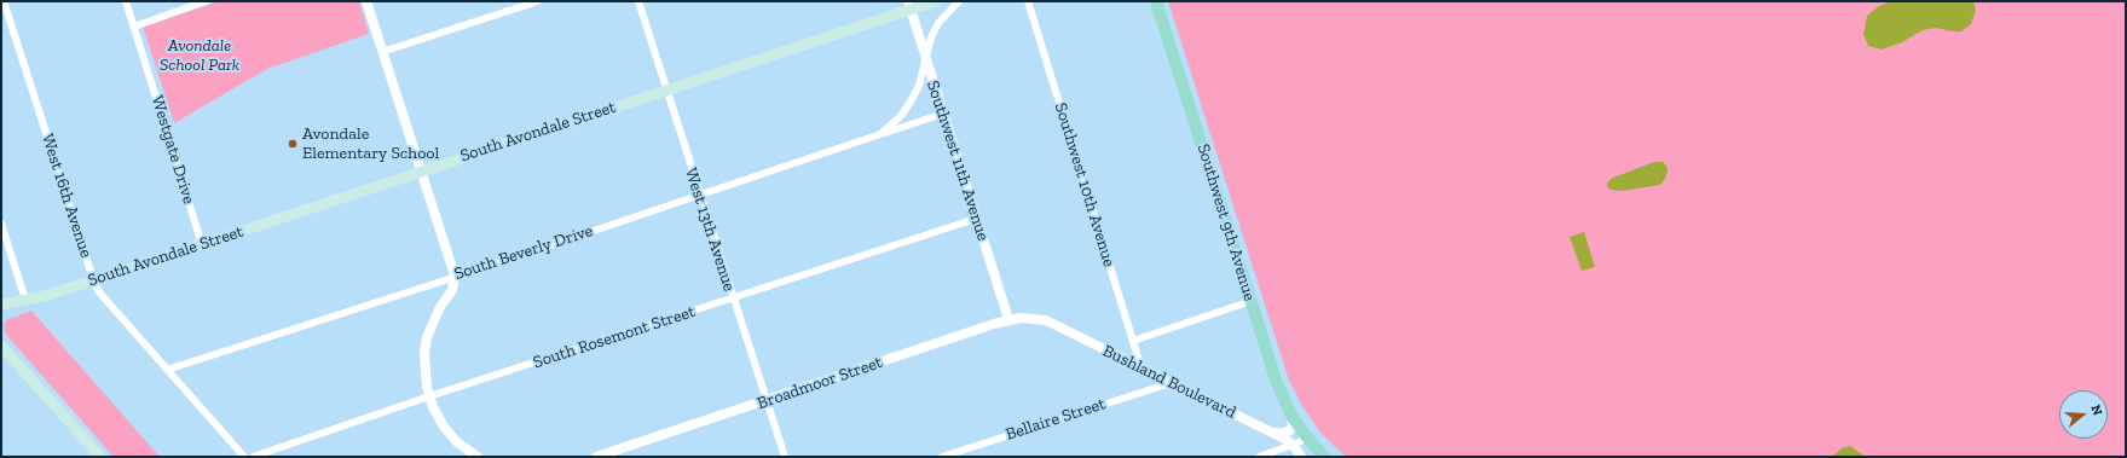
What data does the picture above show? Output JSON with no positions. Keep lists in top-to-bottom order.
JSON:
{
  "streets": {
    "main road": ["South Avondale Street", "Southwest 9th Avenue", "Bushland Boulevard"],
    "street": [
      "Westgate Drive",
      "Southwest 11th Avenue",
      "Southwest 10th Avenue",
      "West 16th Avenue",
      "West 13th Avenue",
      "South Beverly Drive",
      "South Rosemont Street",
      "Broadmoor Street",
      "Bellaire Street"
    ]
  },
  "crossings": [
    ["South Avondale Street", "Westgate Drive"],
    ["South Avondale Street", "Southwest 11th Avenue"],
    ["South Avondale Street", "West 16th Avenue"],
    ["South Avondale Street", "West 13th Avenue"],
    ["Southwest 11th Avenue", "South Beverly Drive"],
    ["Southwest 11th Avenue", "South Rosemont Street"],
    ["Southwest 11th Avenue", "Broadmoor Street"],
    ["Southwest 10th Avenue", "Bushland Boulevard"],
    ["West 16th Avenue", "South Beverly Drive"],
    ["Southwest 9th Avenue", "Bushland Boulevard"],
    ["West 13th Avenue", "South Beverly Drive"],
    ["West 13th Avenue", "South Rosemont Street"],
    ["West 13th Avenue", "Broadmoor Street"],
    ["Bushland Boulevard", "Broadmoor Street"],
    ["Bushland Boulevard", "Bellaire Street"]
  ],
  "parks": ["Avondale School Park"],
  "places": ["Avondale Elementary School"],
  "north": "right"
}
